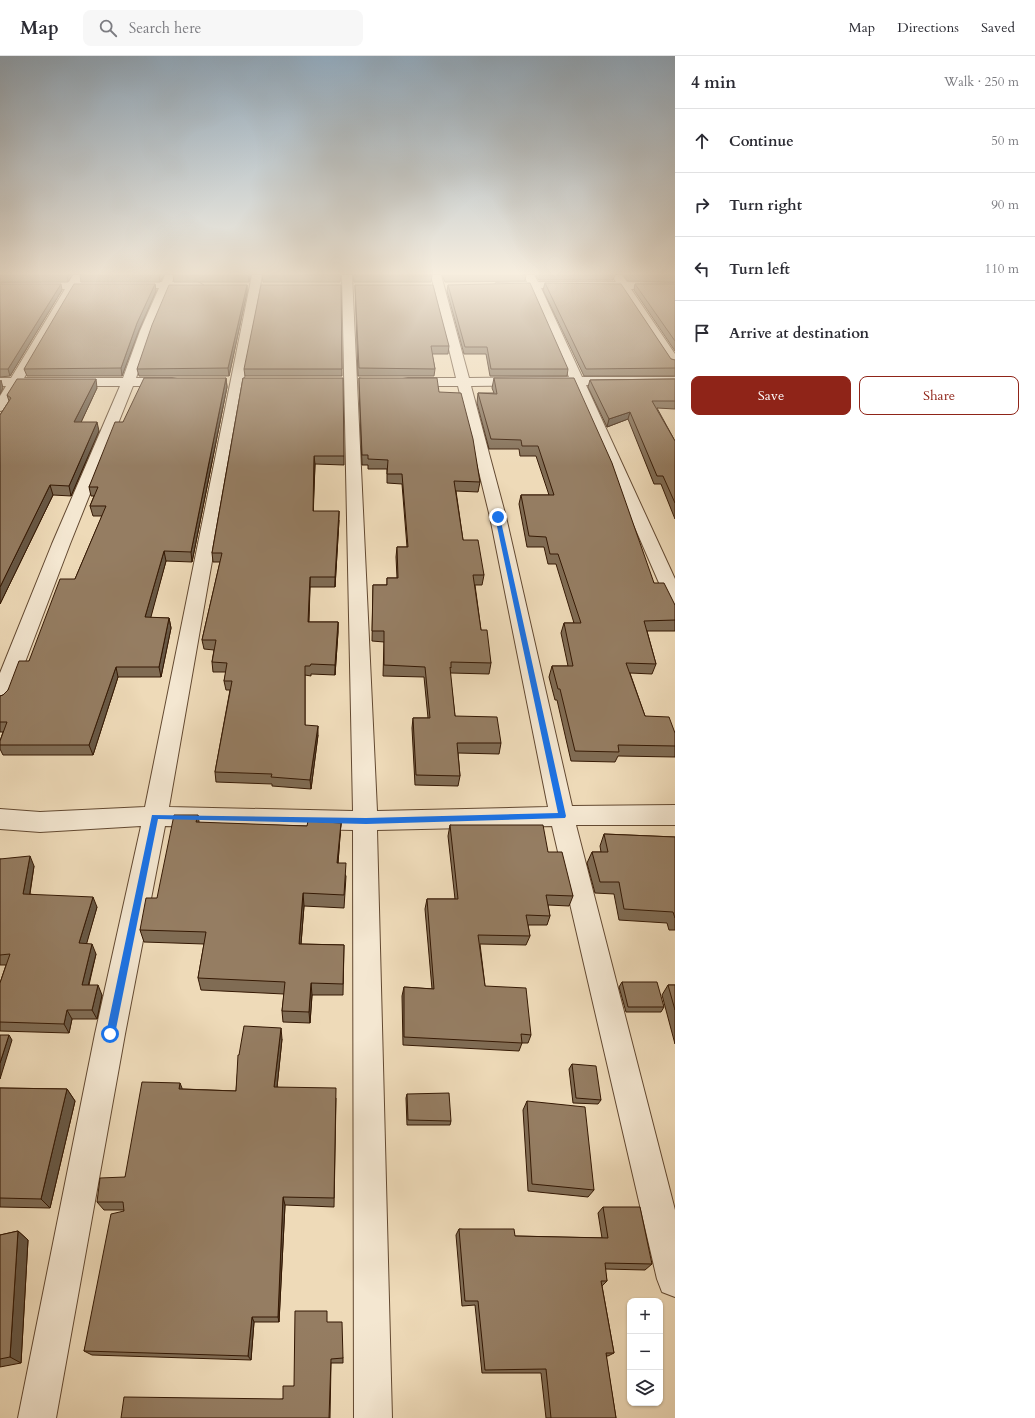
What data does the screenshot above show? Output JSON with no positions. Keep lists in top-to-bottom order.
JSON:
{
  "page": {
    "header": "Map",
    "search": "Search here",
    "nav": ["Map", "Directions", "Saved"],
    "heading": ["4 min", "Walk · 250 m"],
    "list": [
      ["Continue", "50 m"],
      ["Turn right", "90 m"],
      ["Turn left", "110 m"],
      "Arrive at destination"
    ],
    "buttons": ["Save", "Share"],
    "map_buttons": ["+", "−"]
  }
}
